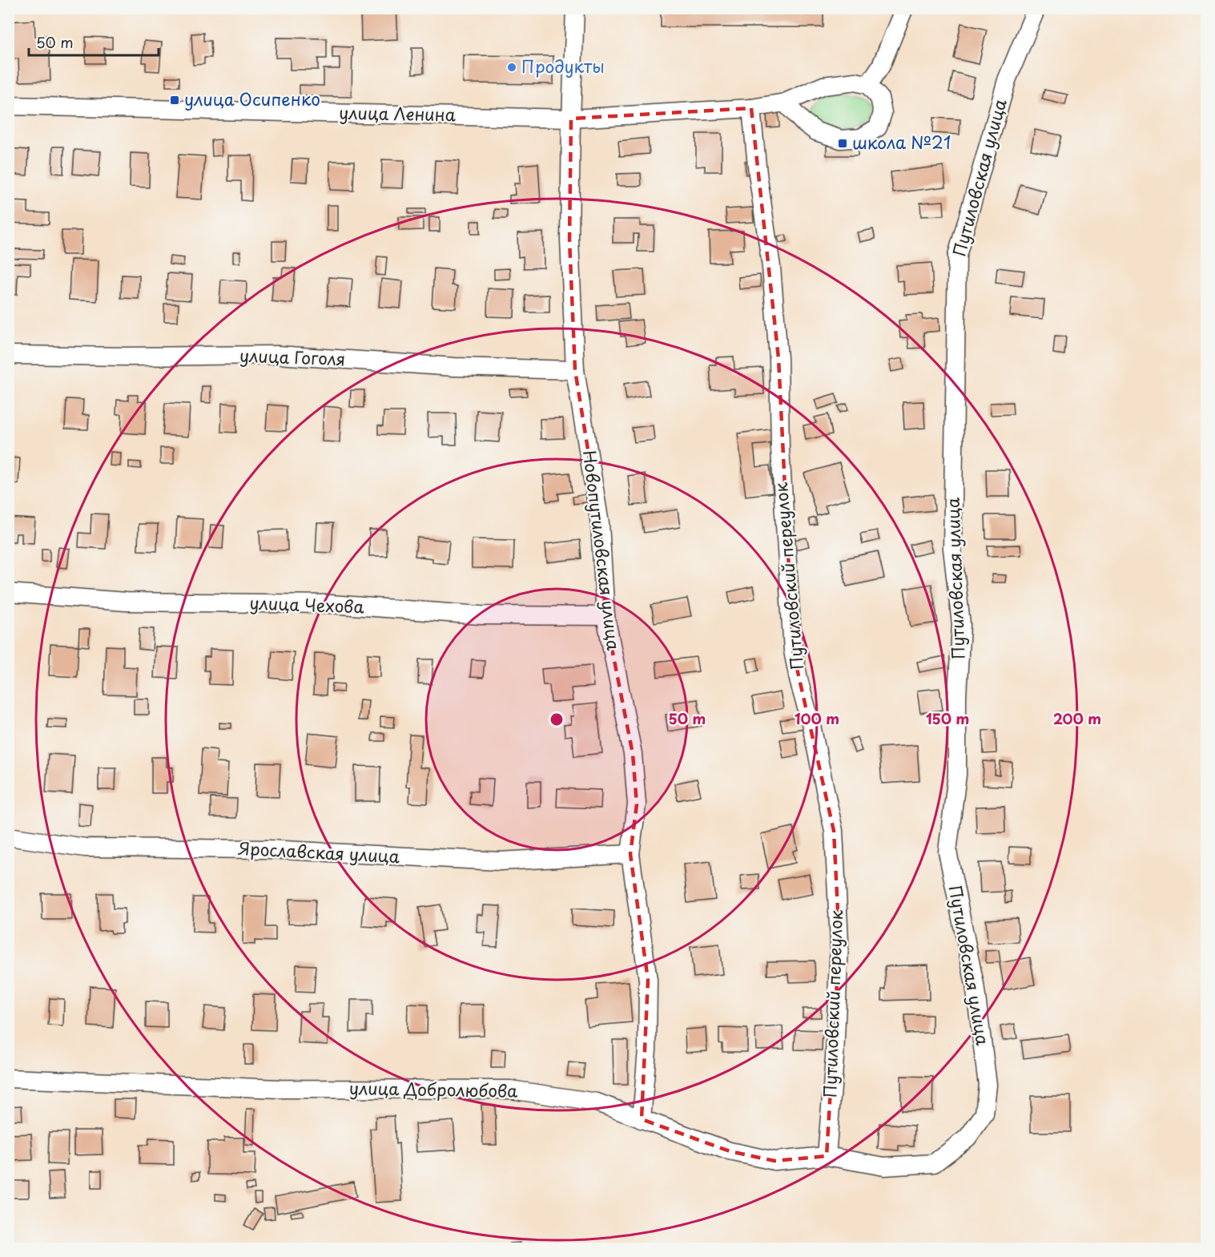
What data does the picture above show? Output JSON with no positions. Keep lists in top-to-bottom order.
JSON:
{
  "streets": {
    "street": [
      "улица Ленина",
      "Путиловская улица",
      "улица Гоголя",
      "Новопутиловская улица",
      "Путиловский переулок",
      "улица Чехова",
      "Ярославская улица",
      "улица Добролюбова"
    ]
  },
  "crossings": [
    ["улица Ленина", "Новопутиловская улица"],
    ["улица Ленина", "Путиловский переулок"],
    ["Путиловская улица", "улица Добролюбова"],
    ["улица Гоголя", "Новопутиловская улица"],
    ["Новопутиловская улица", "улица Чехова"],
    ["Новопутиловская улица", "Ярославская улица"],
    ["Новопутиловская улица", "улица Добролюбова"],
    ["Путиловский переулок", "улица Добролюбова"]
  ],
  "places": {
    "other": ["Продукты"],
    "transit": ["улица Осипенко", "школа №21"]
  },
  "scale_bar": "50 m",
  "rings": [
    "50 m",
    "100 m",
    "150 m",
    "200 m"
  ]
}
